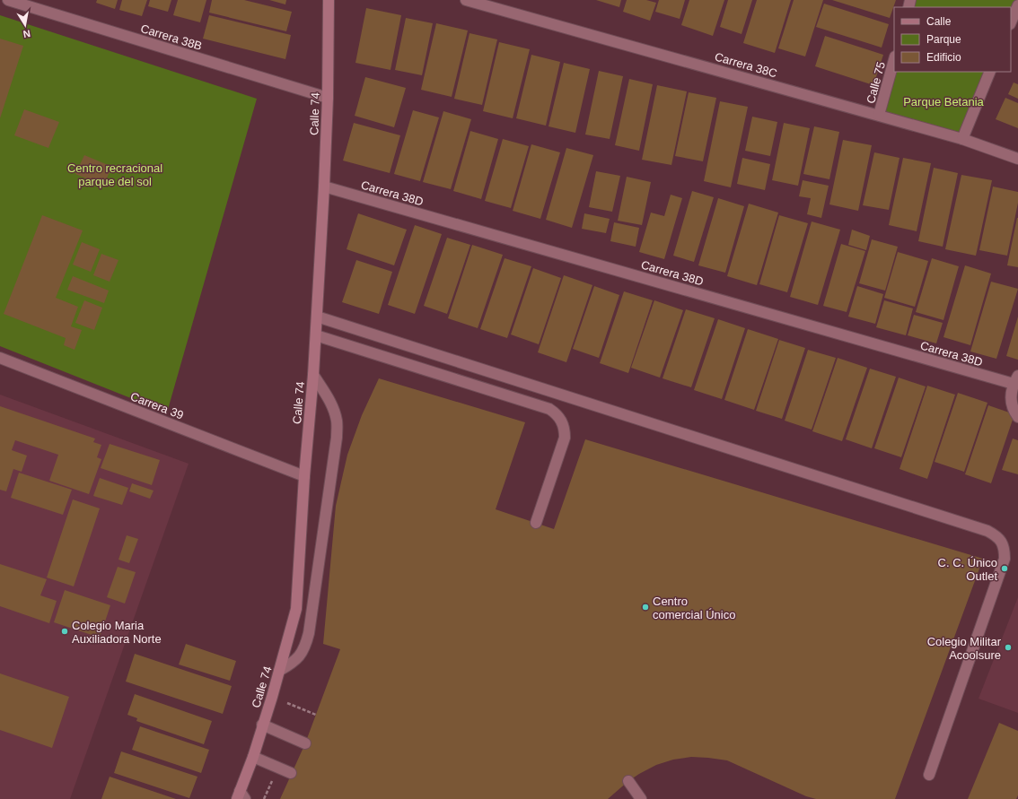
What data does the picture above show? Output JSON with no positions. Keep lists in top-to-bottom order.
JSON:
{
  "streets": {
    "street": [
      "Carrera 38B",
      "Carrera 38C",
      "Calle 75",
      "Calle 74",
      "Carrera 38D",
      "Carrera 39"
    ]
  },
  "crossings": [
    ["Carrera 38B", "Calle 74"],
    ["Carrera 38C", "Calle 75"],
    ["Calle 74", "Carrera 38D"],
    ["Calle 74", "Carrera 39"]
  ],
  "parks": ["Parque Betania", "Centro recracional parque del sol"],
  "places": [
    "C. C. Único Outlet",
    "Centro comercial Único",
    "Colegio Maria Auxiliadora Norte",
    "Colegio Militar Acoolsure"
  ],
  "legend": ["Calle", "Parque", "Edificio"],
  "north": "bottom"
}
